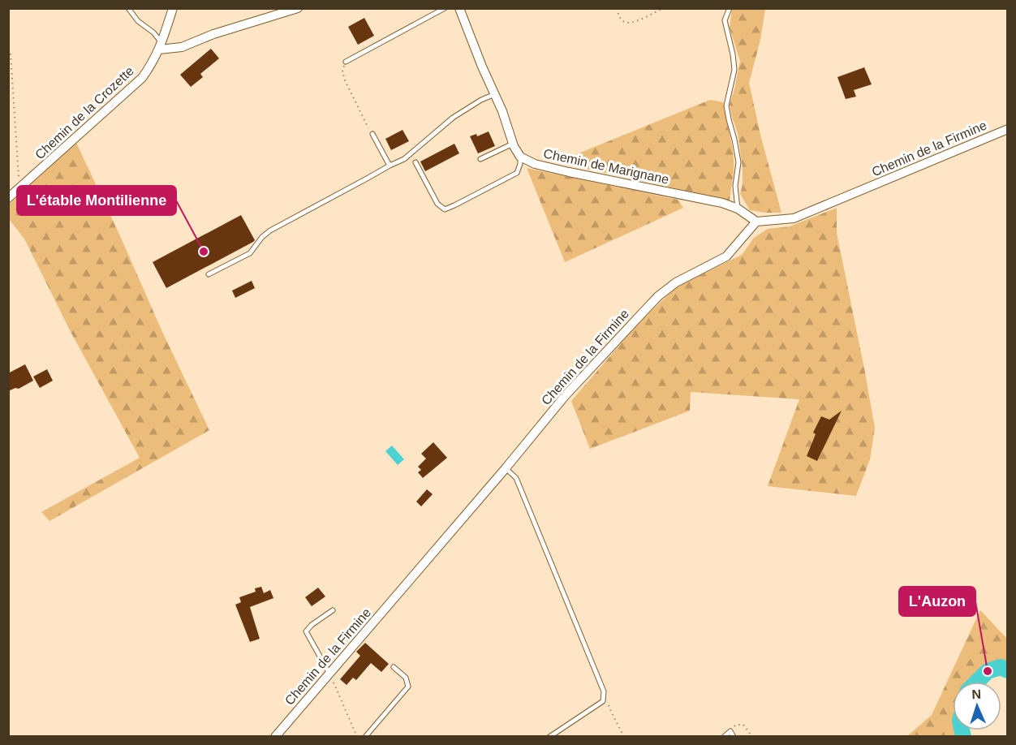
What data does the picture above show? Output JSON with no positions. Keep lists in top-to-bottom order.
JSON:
{
  "streets": {
    "street": ["Chemin de la Crozette", "Chemin de la Firmine", "Chemin de Marignane"]
  },
  "crossings": [
    ["Chemin de la Firmine", "Chemin de Marignane"]
  ],
  "places": ["L'étable Montilienne", "L'Auzon"],
  "north": "top"
}
